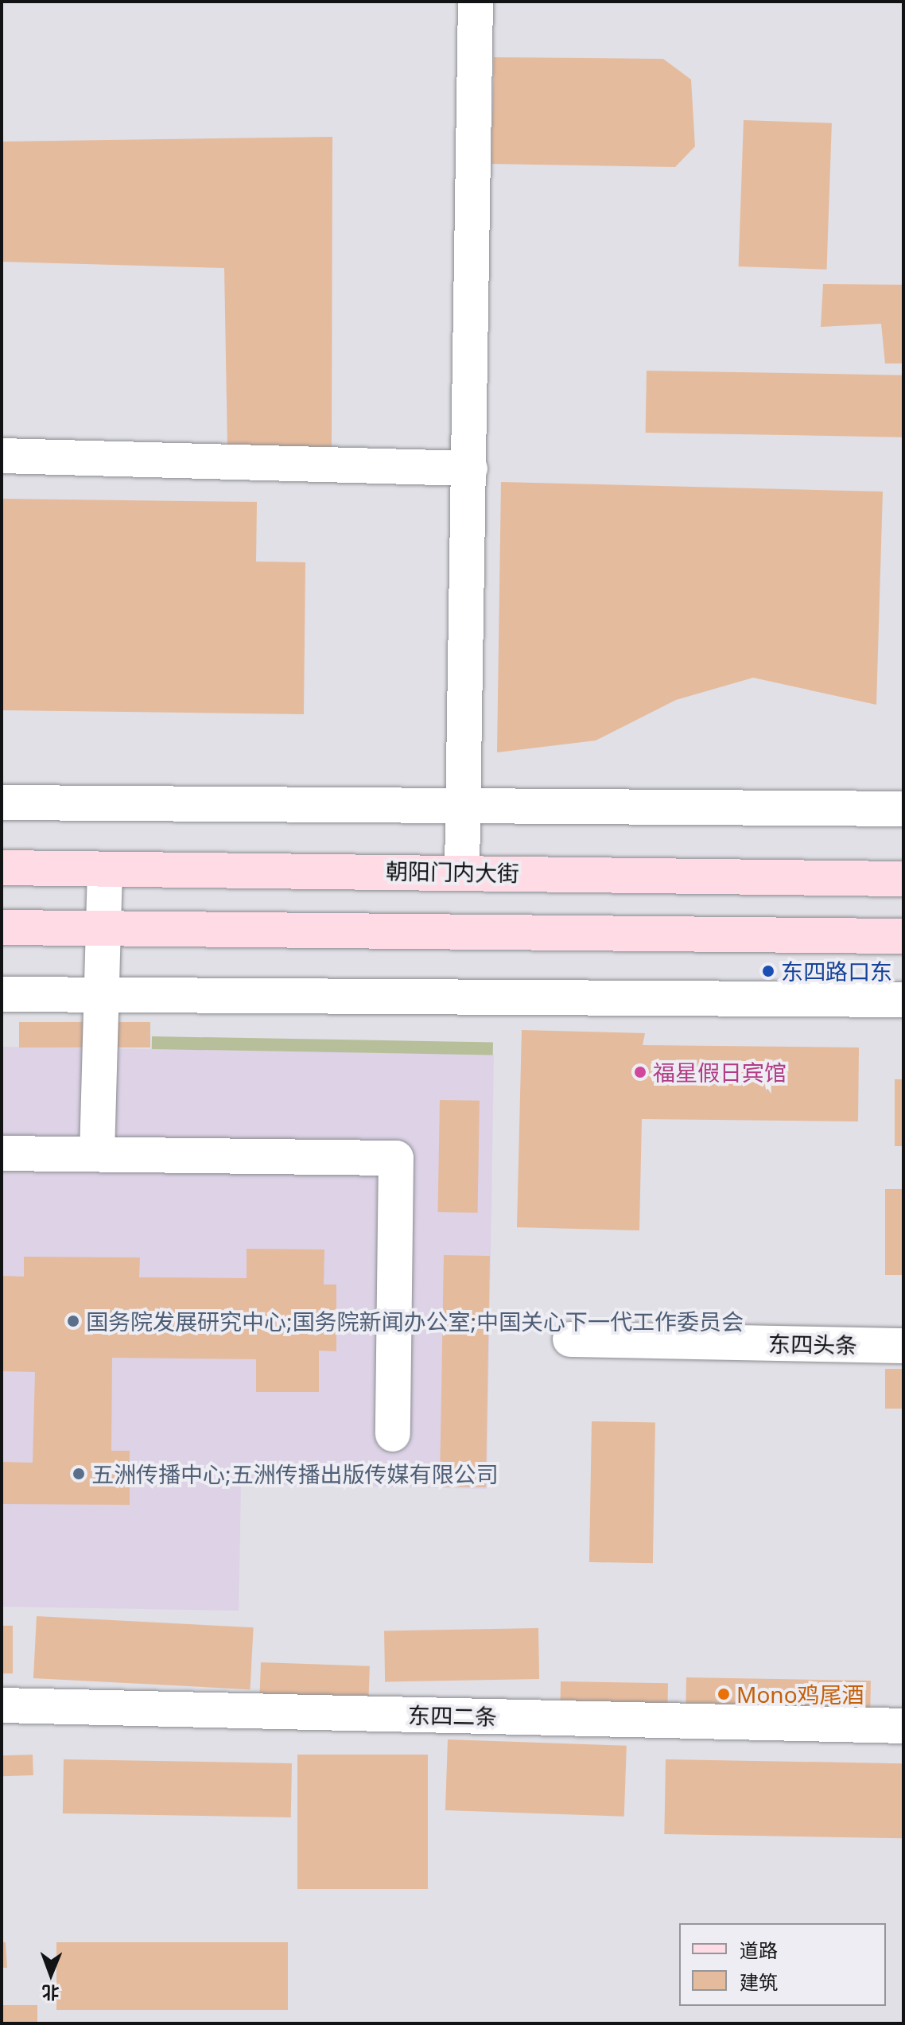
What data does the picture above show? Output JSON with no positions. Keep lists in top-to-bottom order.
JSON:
{
  "streets": {
    "main road": ["朝阳门内大街"],
    "street": ["东四头条", "东四二条"]
  },
  "places": [
    "东四路口东",
    "福星假日宾馆",
    "国务院发展研究中心;国务院新闻办公室;中国关心下一代工作委员会",
    "五洲传播中心;五洲传播出版传媒有限公司",
    "Mono鸡尾酒"
  ],
  "legend": ["道路", "建筑"],
  "north": "bottom"
}
